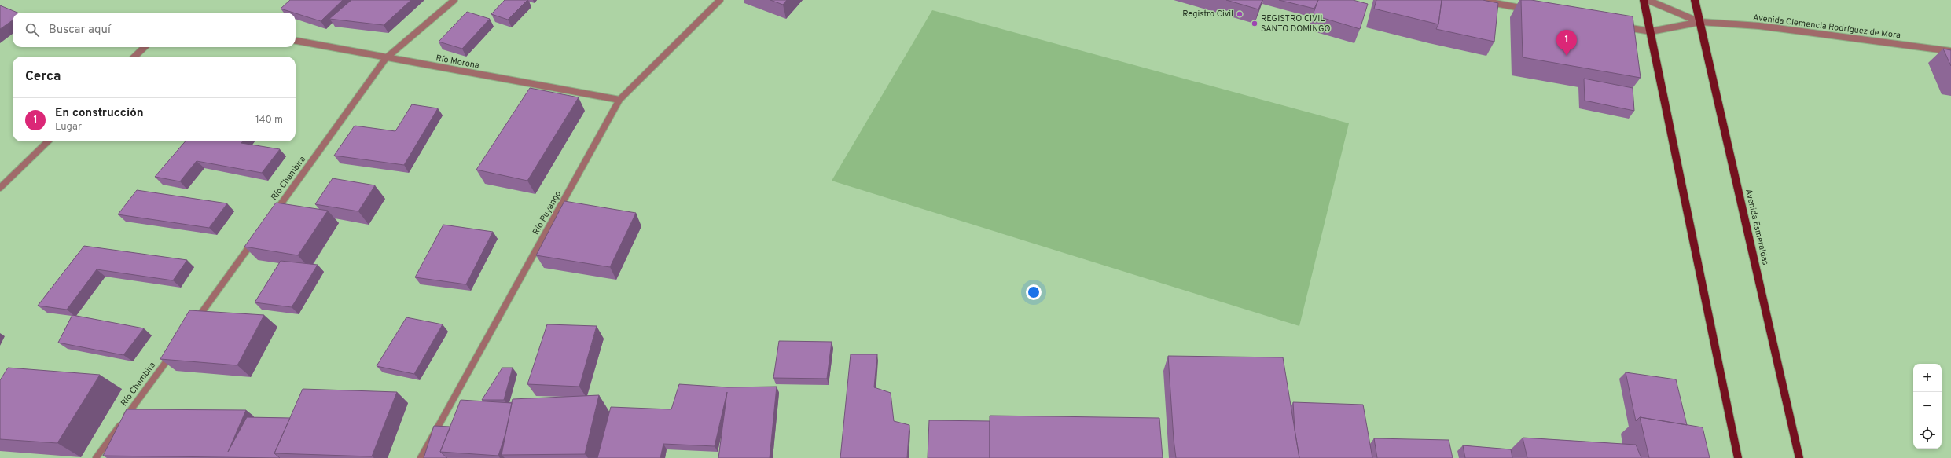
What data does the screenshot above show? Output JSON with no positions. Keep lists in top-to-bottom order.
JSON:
{
  "streets": {
    "main road": ["Avenida Esmeraldas"],
    "street": [
      "Avenida Clemencia Rodríguez de Mora",
      "Río Morona",
      "Río Chambira",
      "Río Puyango"
    ]
  },
  "crossings": [
    ["Avenida Clemencia Rodríguez de Mora", "Avenida Esmeraldas"],
    ["Río Morona", "Río Chambira"],
    ["Río Morona", "Río Puyango"]
  ],
  "places": ["Registro Civil", "REGISTRO CIVIL SANTO DOMINGO"],
  "page": {
    "search": "Buscar aquí",
    "pins": "1",
    "heading": "Cerca",
    "list": [
      {
        "mark": "1",
        "name": "En construcción",
        "note": "Lugar",
        "value": "140 m"
      }
    ],
    "map_buttons": ["+", "−"]
  }
}
